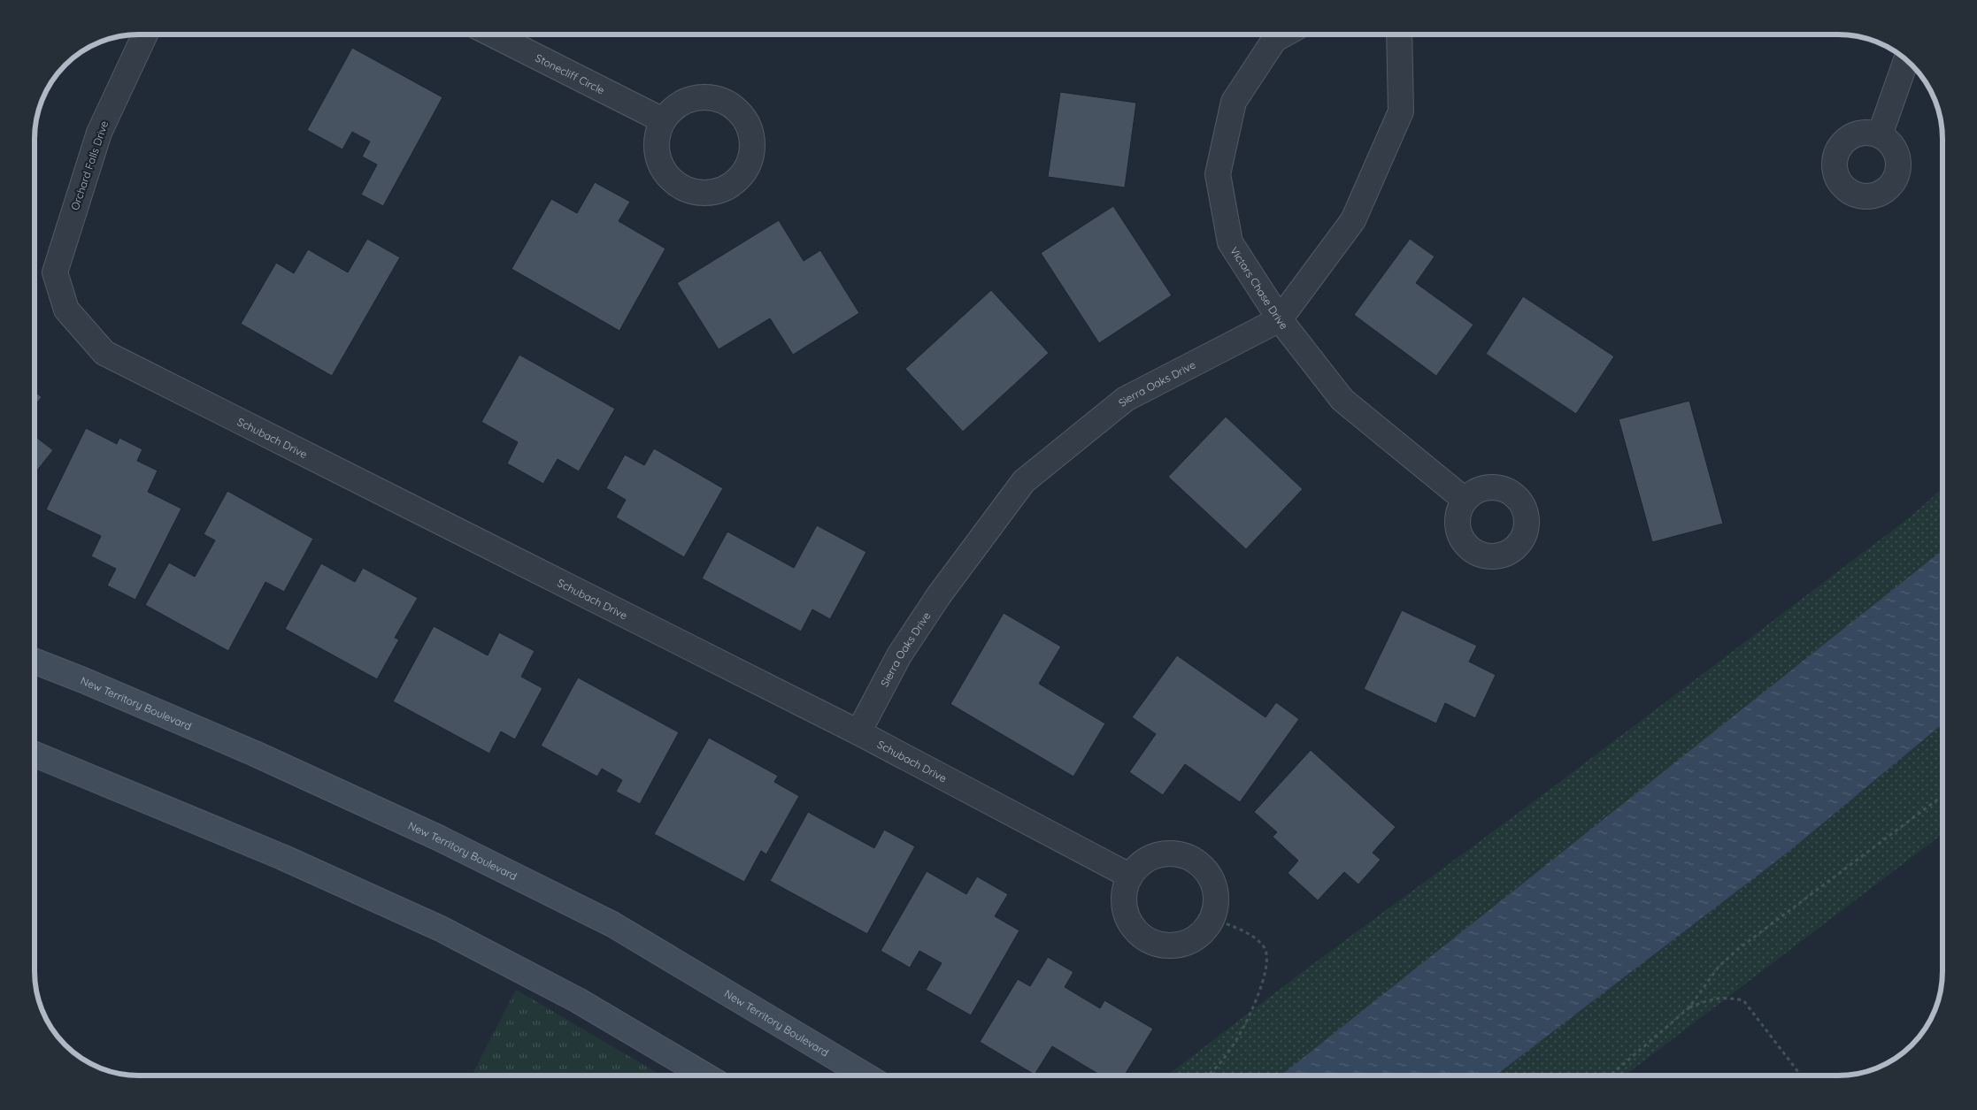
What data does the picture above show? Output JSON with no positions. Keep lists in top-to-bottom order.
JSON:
{
  "streets": {
    "main road": ["New Territory Boulevard"],
    "street": [
      "Stonecliff Circle",
      "Orchard Falls Drive",
      "Victors Chase Drive",
      "Sierra Oaks Drive",
      "Schubach Drive"
    ]
  },
  "crossings": [
    ["Orchard Falls Drive", "Schubach Drive"],
    ["Victors Chase Drive", "Sierra Oaks Drive"],
    ["Sierra Oaks Drive", "Schubach Drive"]
  ]
}
